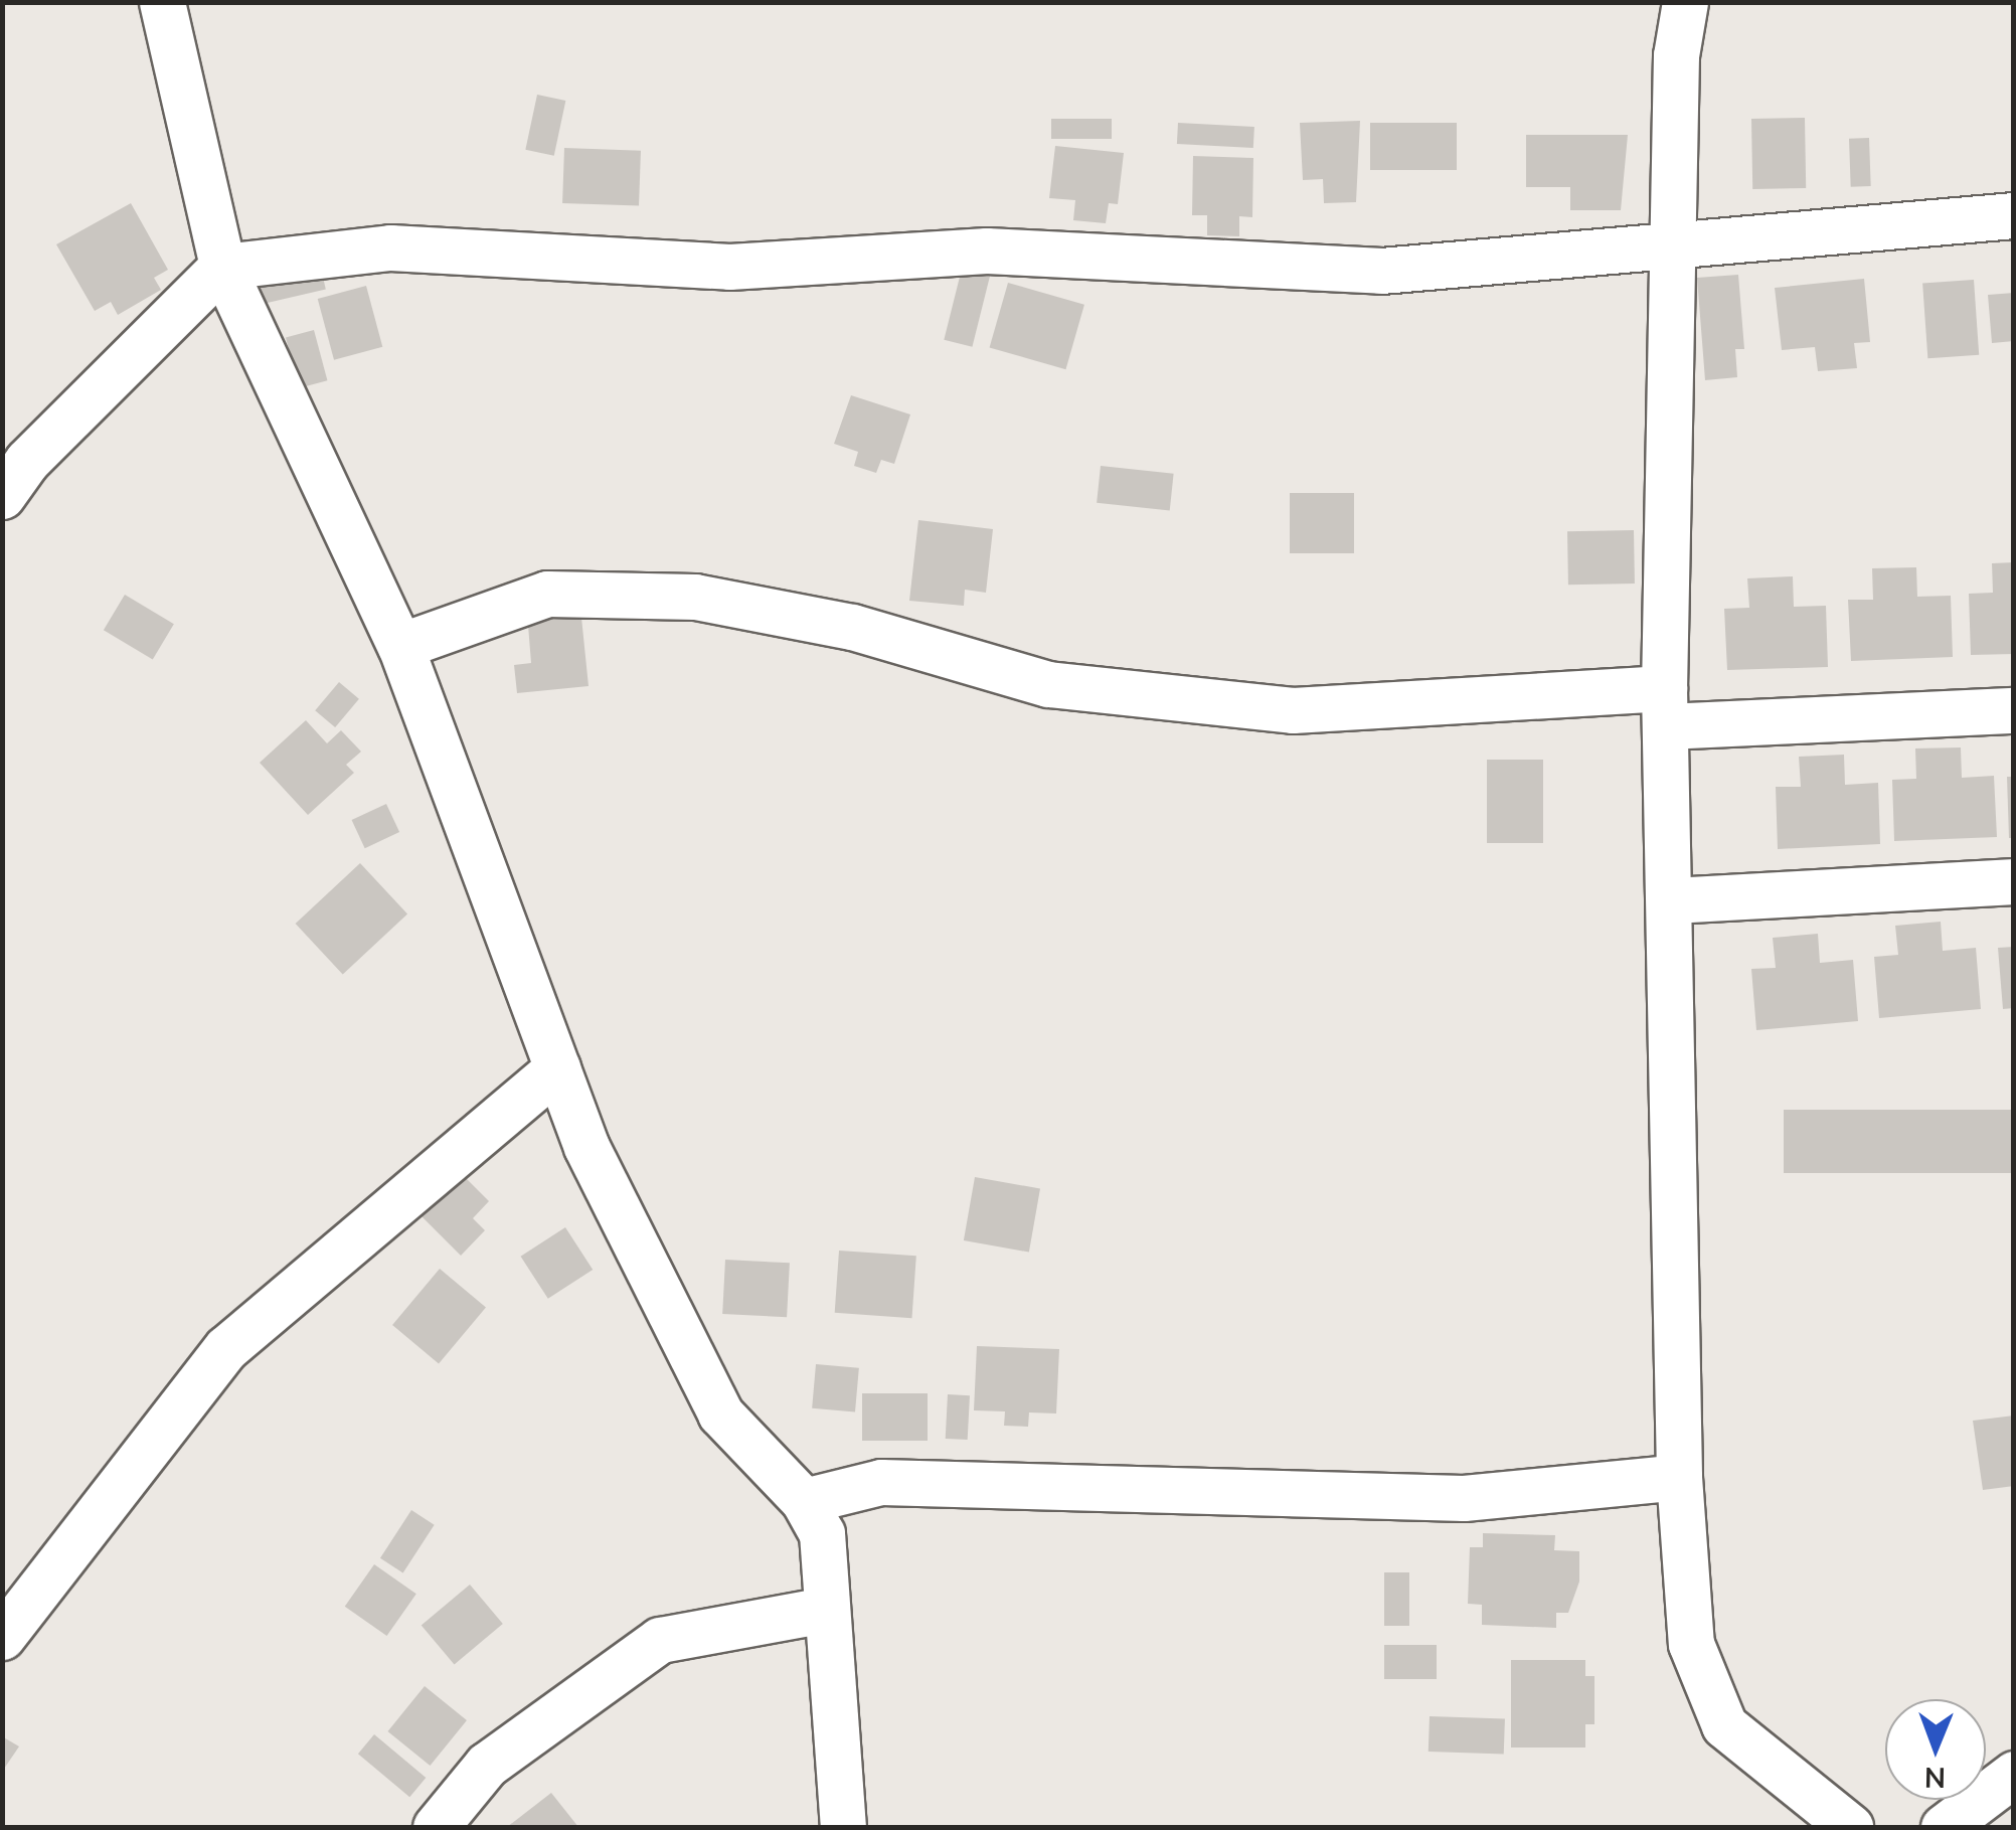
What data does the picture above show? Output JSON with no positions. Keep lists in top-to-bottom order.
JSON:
{
  "north": "bottom"
}
